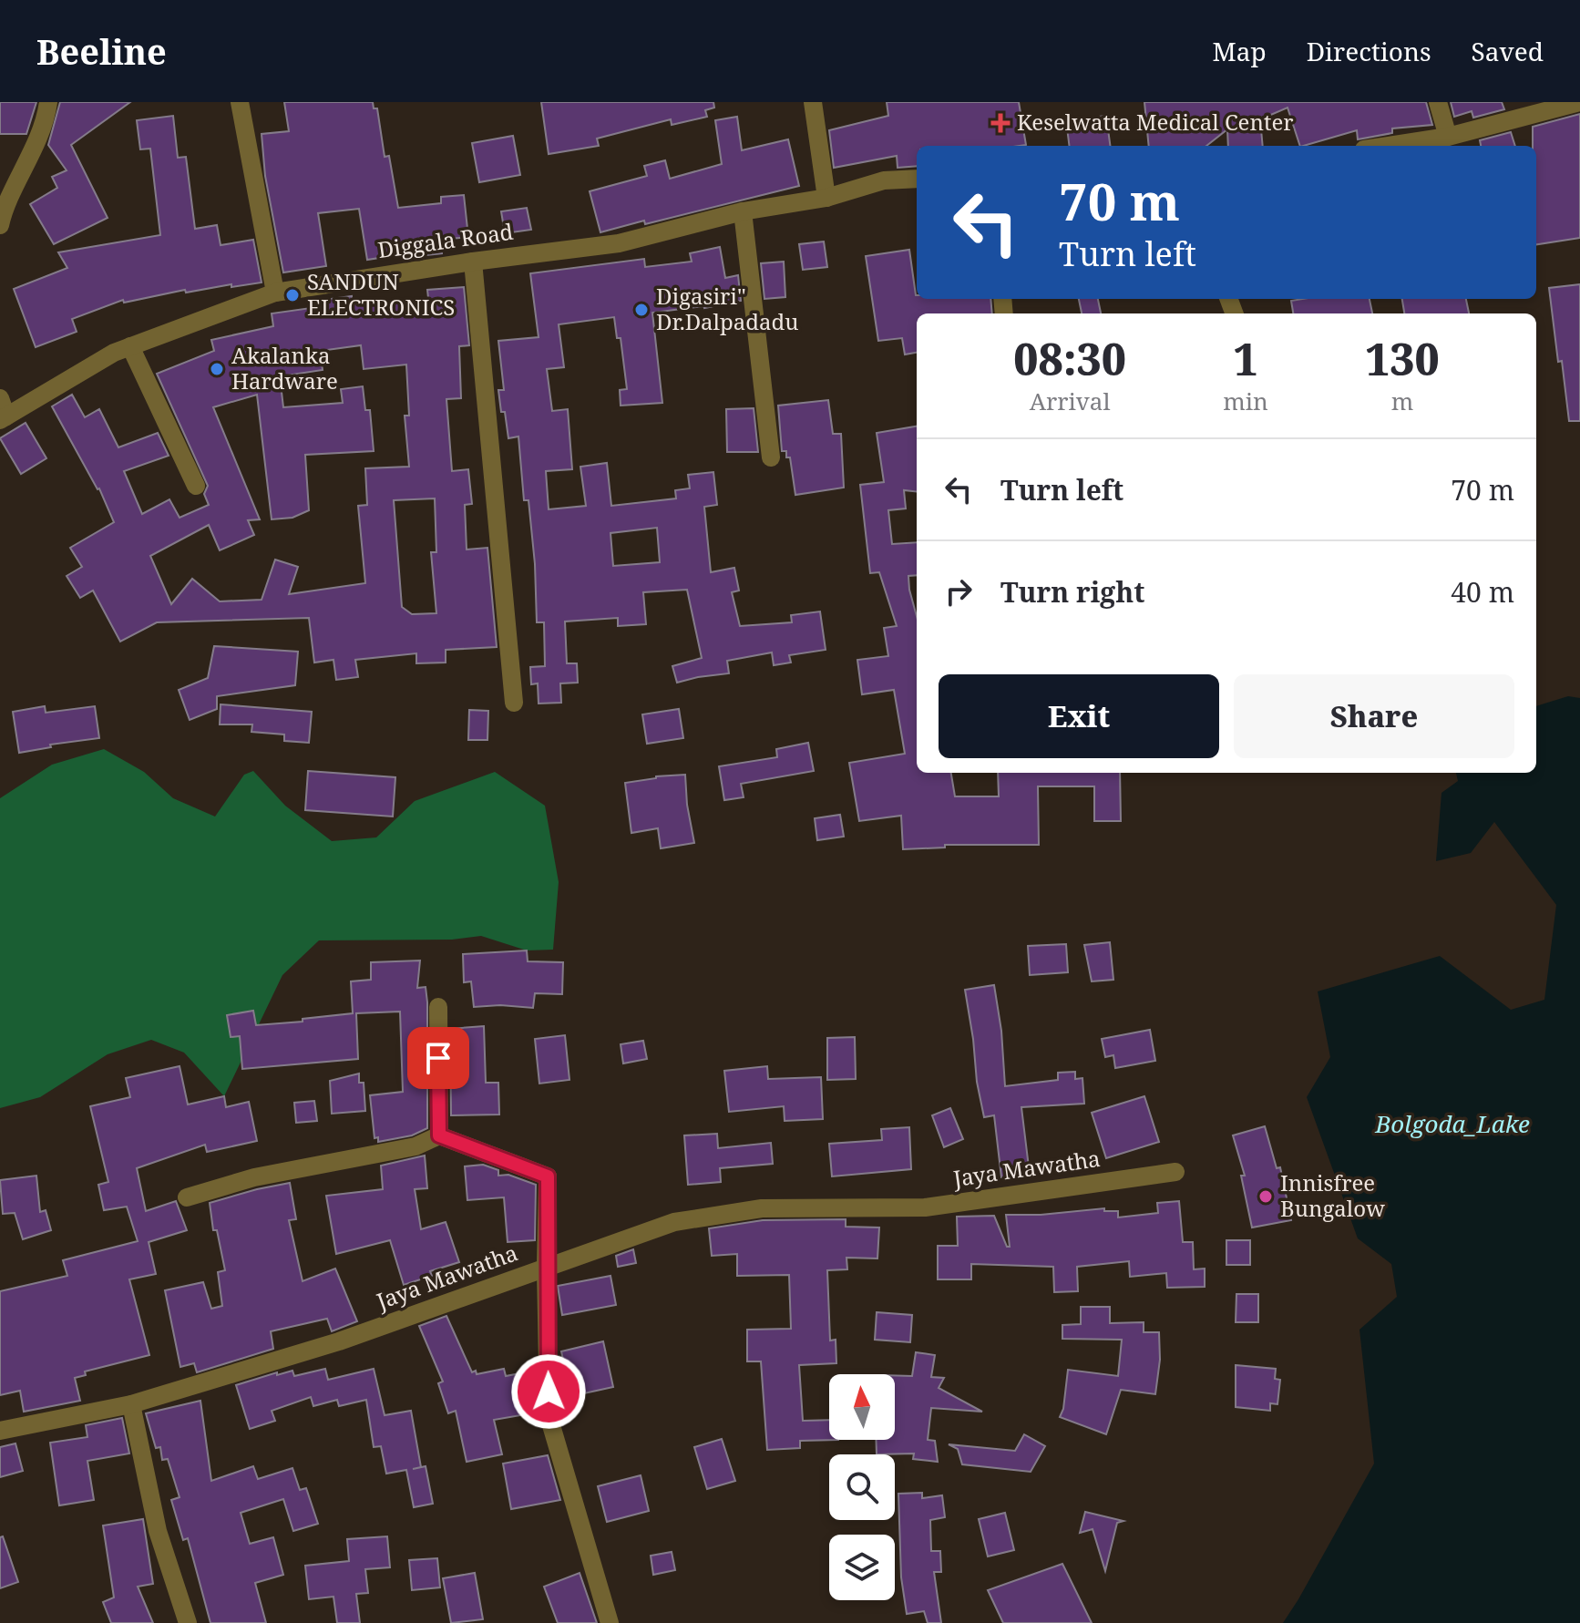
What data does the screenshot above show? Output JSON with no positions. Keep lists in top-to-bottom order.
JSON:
{
  "streets": {
    "street": ["Diggala Road", "Jaya Mawatha"]
  },
  "water": ["Bolgoda_Lake"],
  "places": {
    "health": ["Keselwatta Medical Center"],
    "other": [
      "SANDUN ELECTRONICS",
      "Digasiri\" Dr.Dalpadadu",
      "Akalanka Hardware",
      "Innisfree Bungalow"
    ]
  },
  "north": "top",
  "page": {
    "header": "Beeline",
    "nav": ["Map", "Directions", "Saved"],
    "turn": ["70 m", "Turn left"],
    "eta": [
      "08:30",
      "Arrival",
      "1",
      "min",
      "130",
      "m"
    ],
    "list": [
      {
        "name": "Turn left",
        "value": "70 m"
      },
      {
        "name": "Turn right",
        "value": "40 m"
      }
    ],
    "buttons": ["Exit", "Share"]
  }
}
